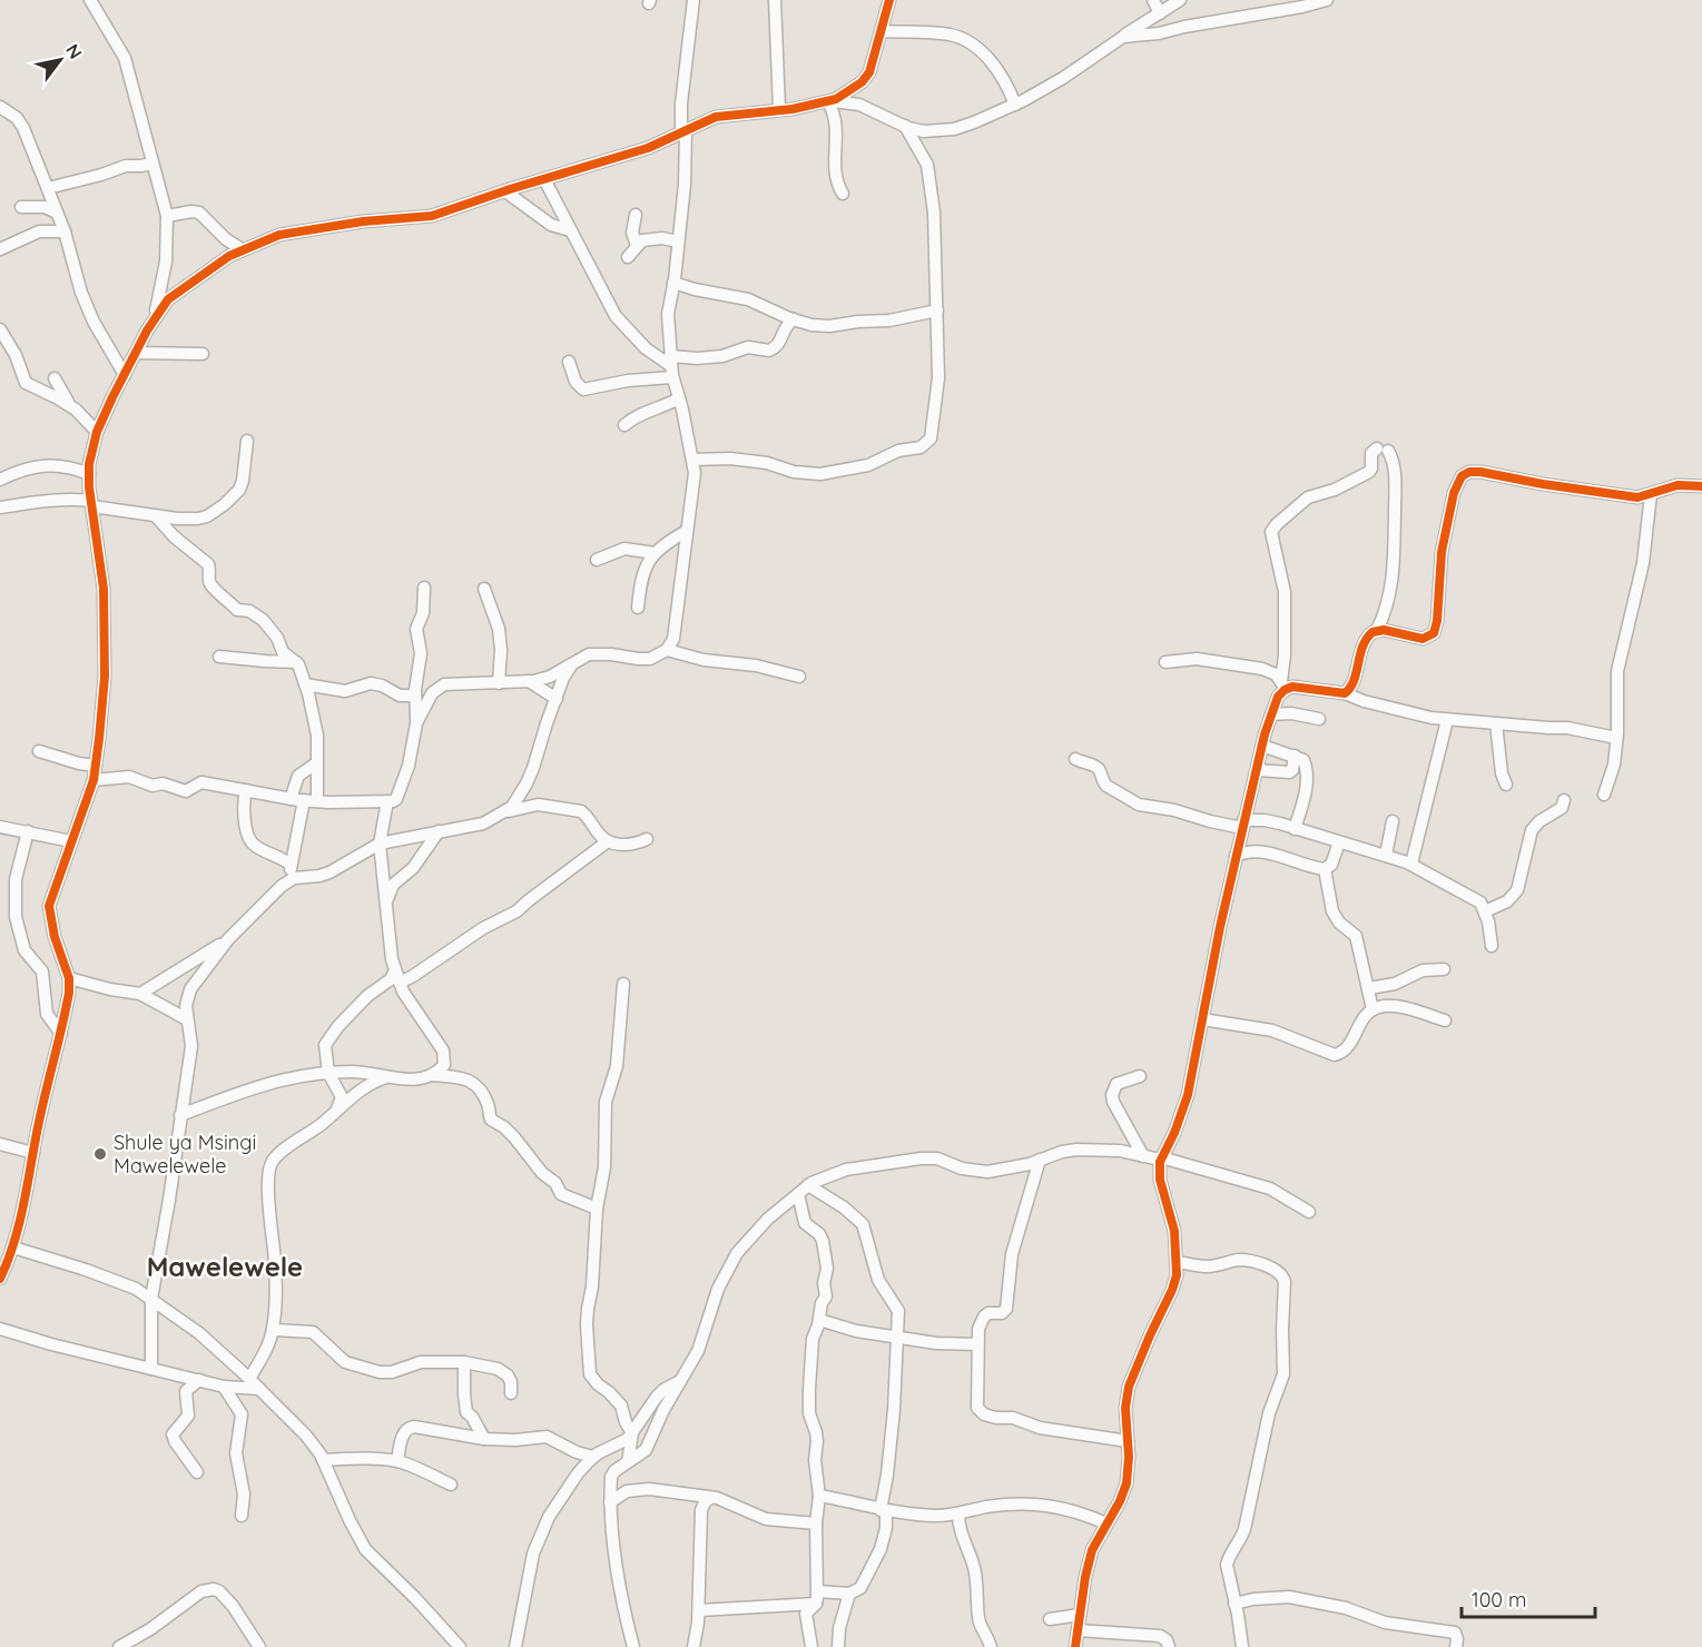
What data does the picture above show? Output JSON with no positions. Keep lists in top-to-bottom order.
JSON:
{
  "districts": ["Mawelewele"],
  "places": ["Shule ya Msingi Mawelewele"],
  "scale_bar": "100 m",
  "north": "top right"
}
